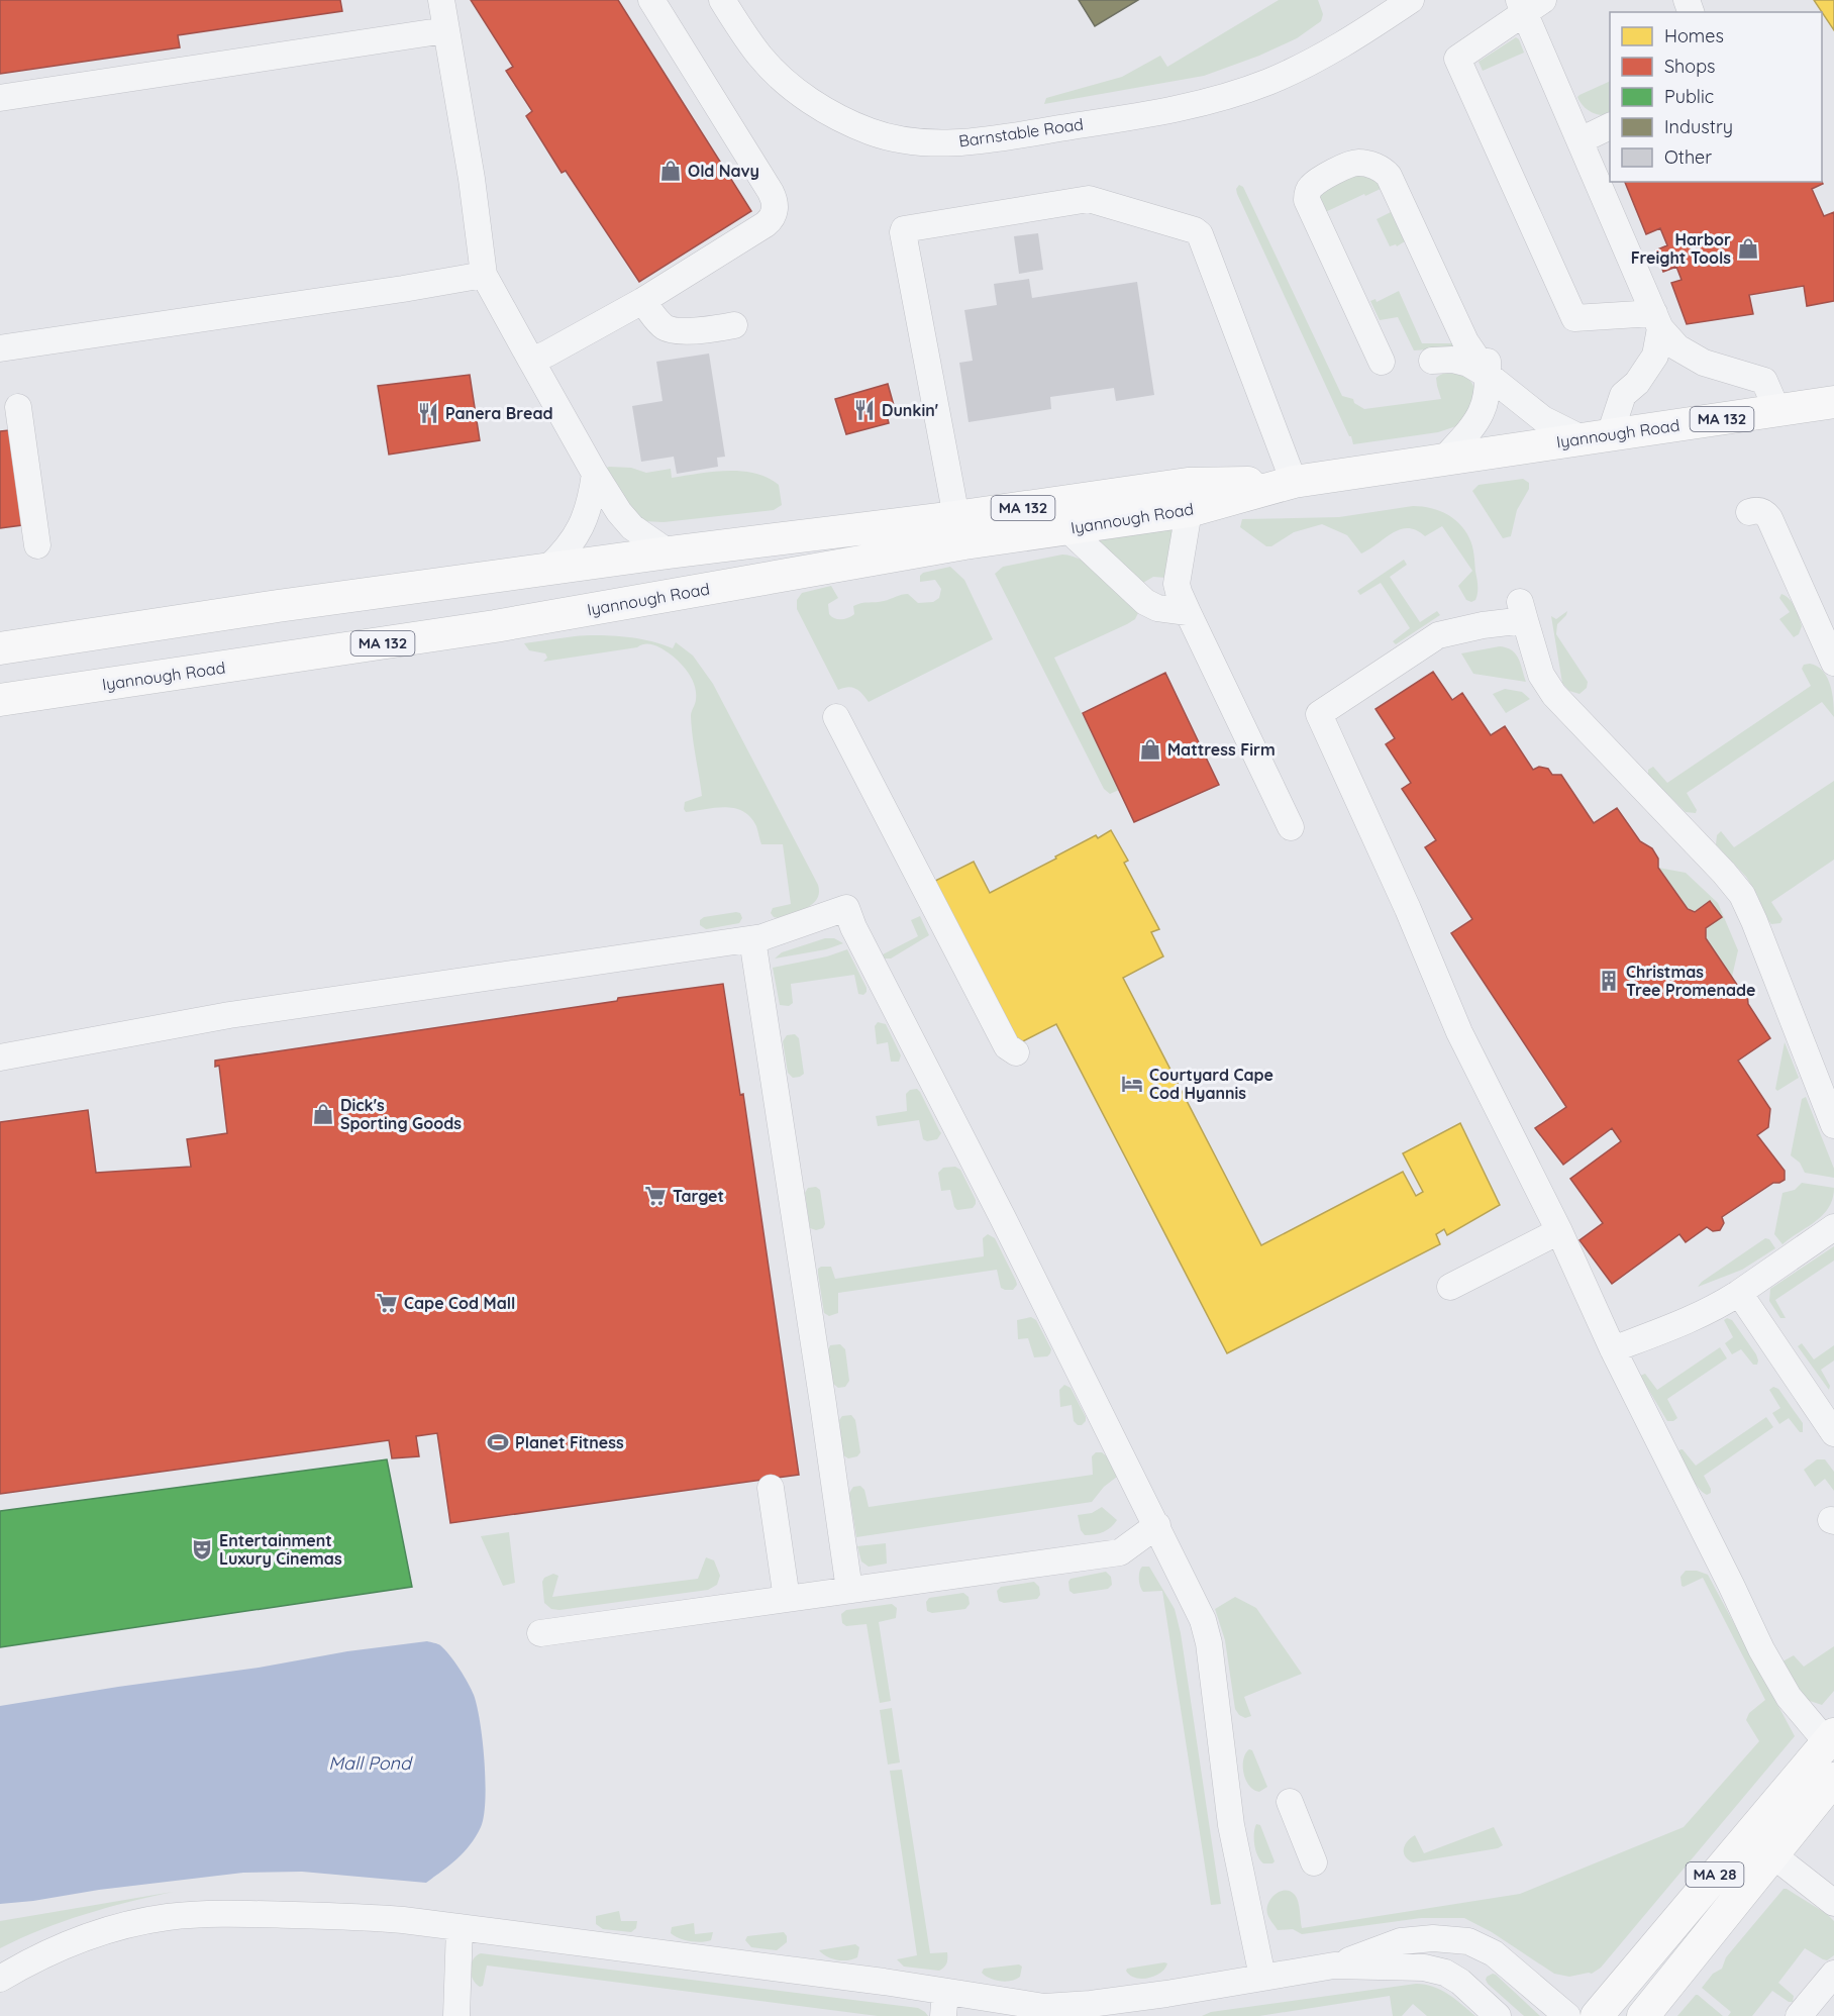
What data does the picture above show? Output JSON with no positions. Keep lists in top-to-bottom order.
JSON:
{
  "streets": {
    "main road": ["MA 132", "Iyannough Road", "MA 28"],
    "street": ["Barnstable Road"]
  },
  "water": ["Mall Pond"],
  "places": {
    "shop": [
      "Old Navy",
      "Harbor Freight Tools",
      "Mattress Firm",
      "Dick's Sporting Goods"
    ],
    "restaurant": ["Dunkin'", "Panera Bread"],
    "building": ["Christmas Tree Promenade"],
    "hotel": ["Courtyard Cape Cod Hyannis"],
    "supermarket": ["Target", "Cape Cod Mall"],
    "sports": ["Planet Fitness"],
    "theatre": ["Entertainment Luxury Cinemas"]
  },
  "legend": [
    "Homes",
    "Shops",
    "Public",
    "Industry",
    "Other"
  ]
}
